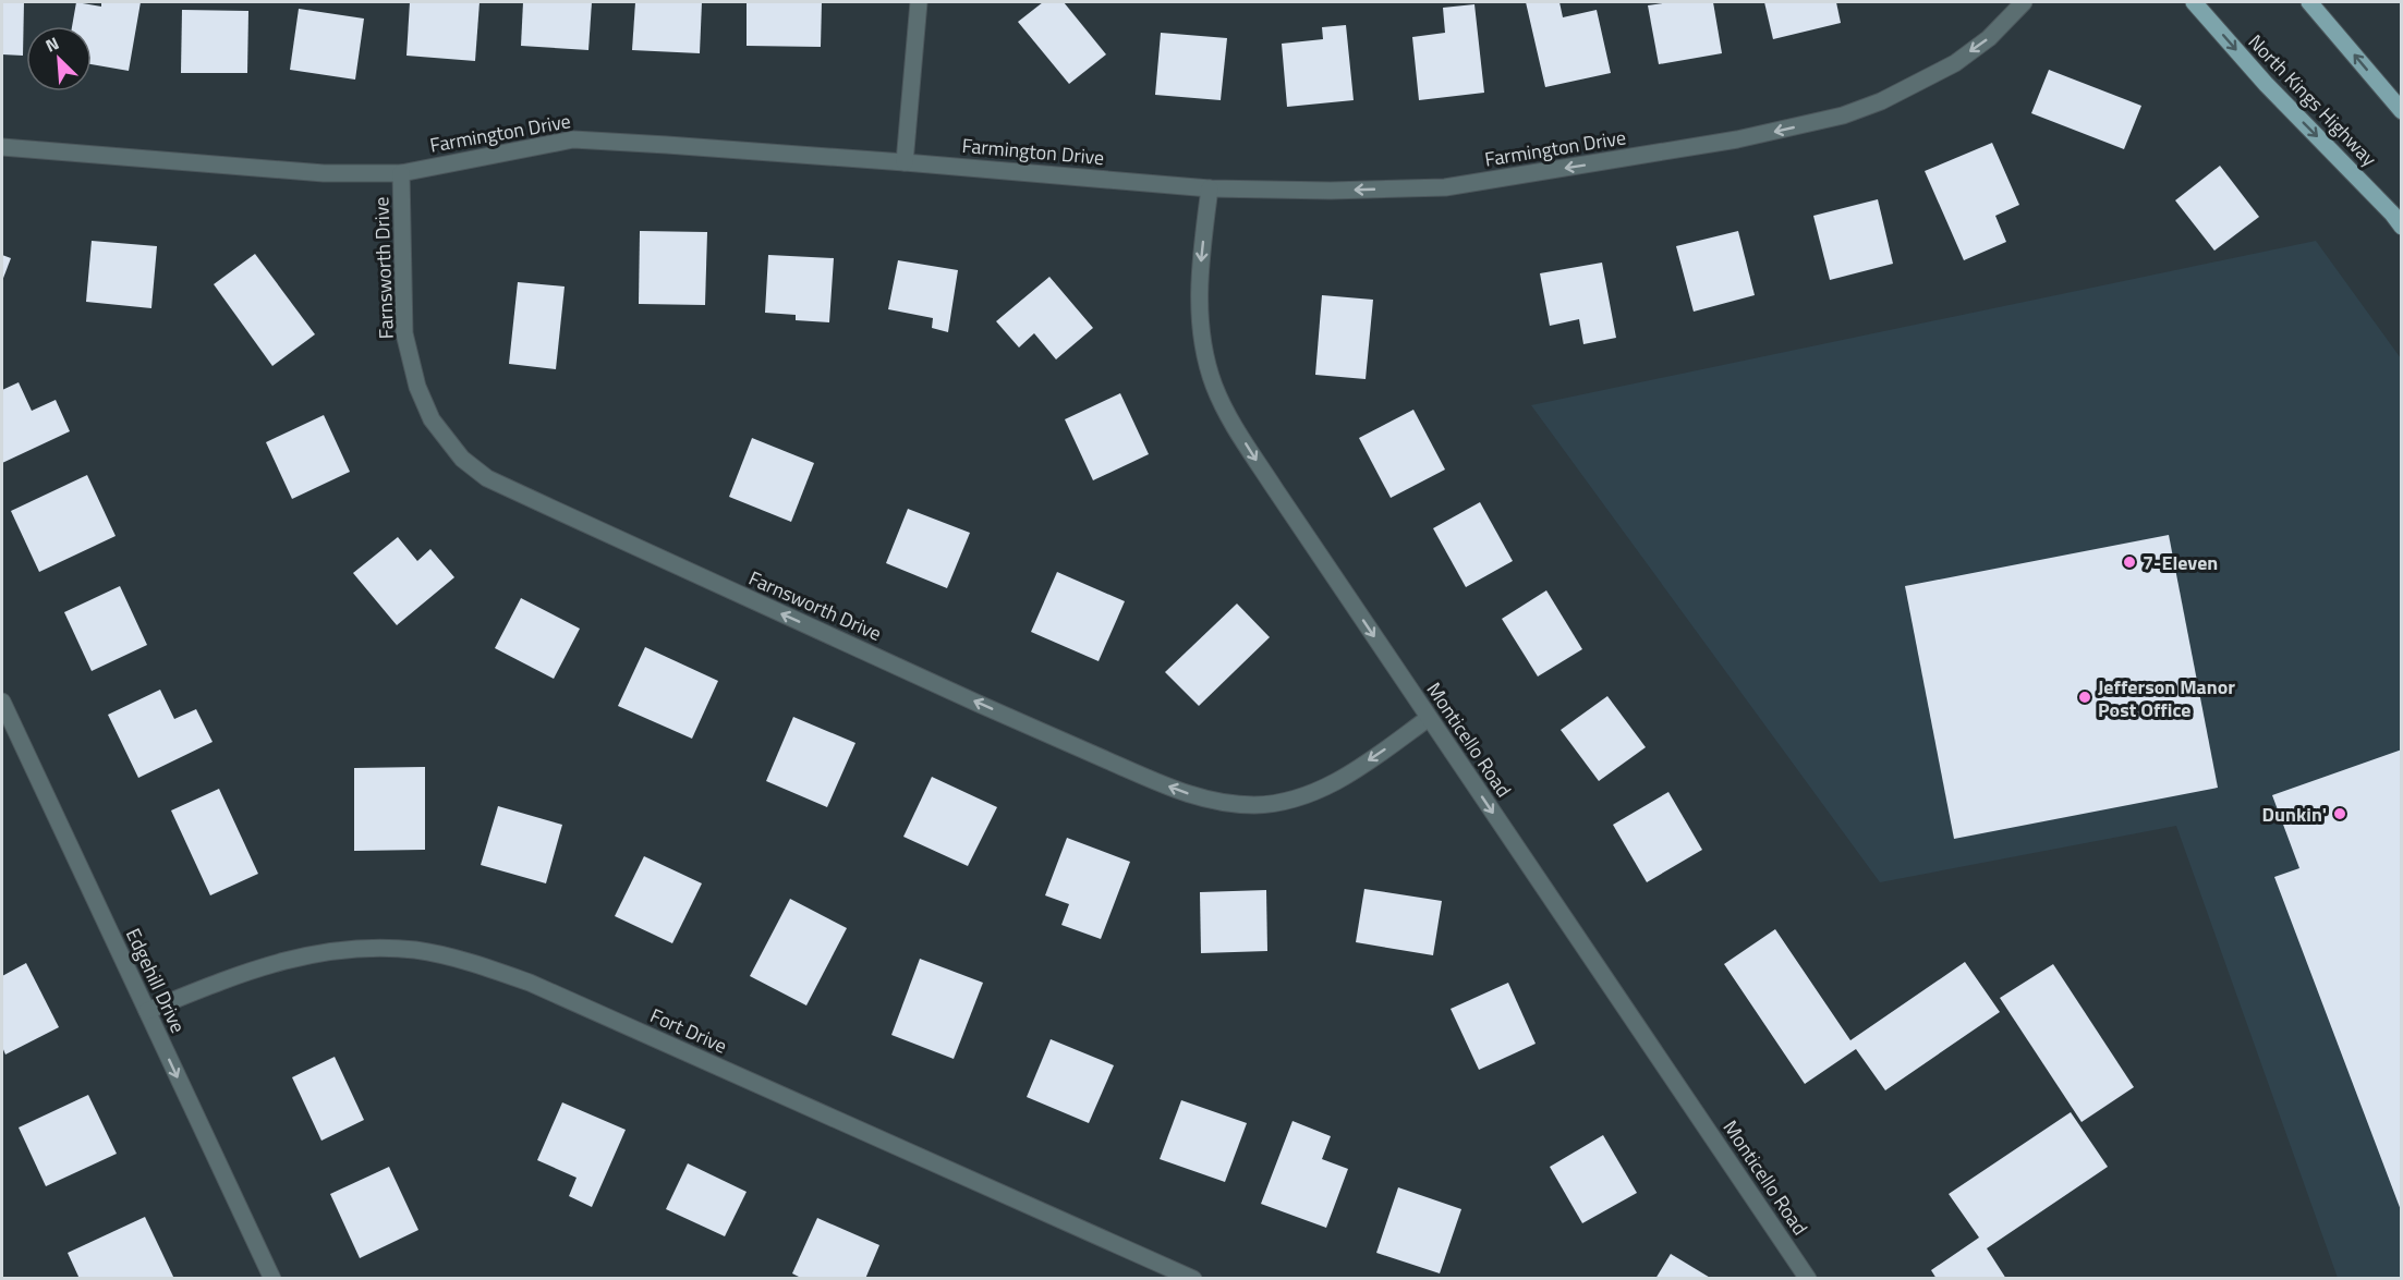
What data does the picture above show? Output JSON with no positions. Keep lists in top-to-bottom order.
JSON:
{
  "streets": {
    "main road": ["North Kings Highway"],
    "street": [
      "Farmington Drive",
      "Farnsworth Drive",
      "Monticello Road",
      "Edgehill Drive",
      "Fort Drive"
    ]
  },
  "crossings": [
    ["Farmington Drive", "Farnsworth Drive"],
    ["Farmington Drive", "Monticello Road"],
    ["Farnsworth Drive", "Monticello Road"],
    ["Edgehill Drive", "Fort Drive"]
  ],
  "one_way": [
    "Farmington Drive",
    "Farnsworth Drive",
    "Monticello Road",
    "Edgehill Drive"
  ],
  "places": ["7-Eleven", "Jefferson Manor Post Office", "Dunkin'"],
  "north": "top left"
}
